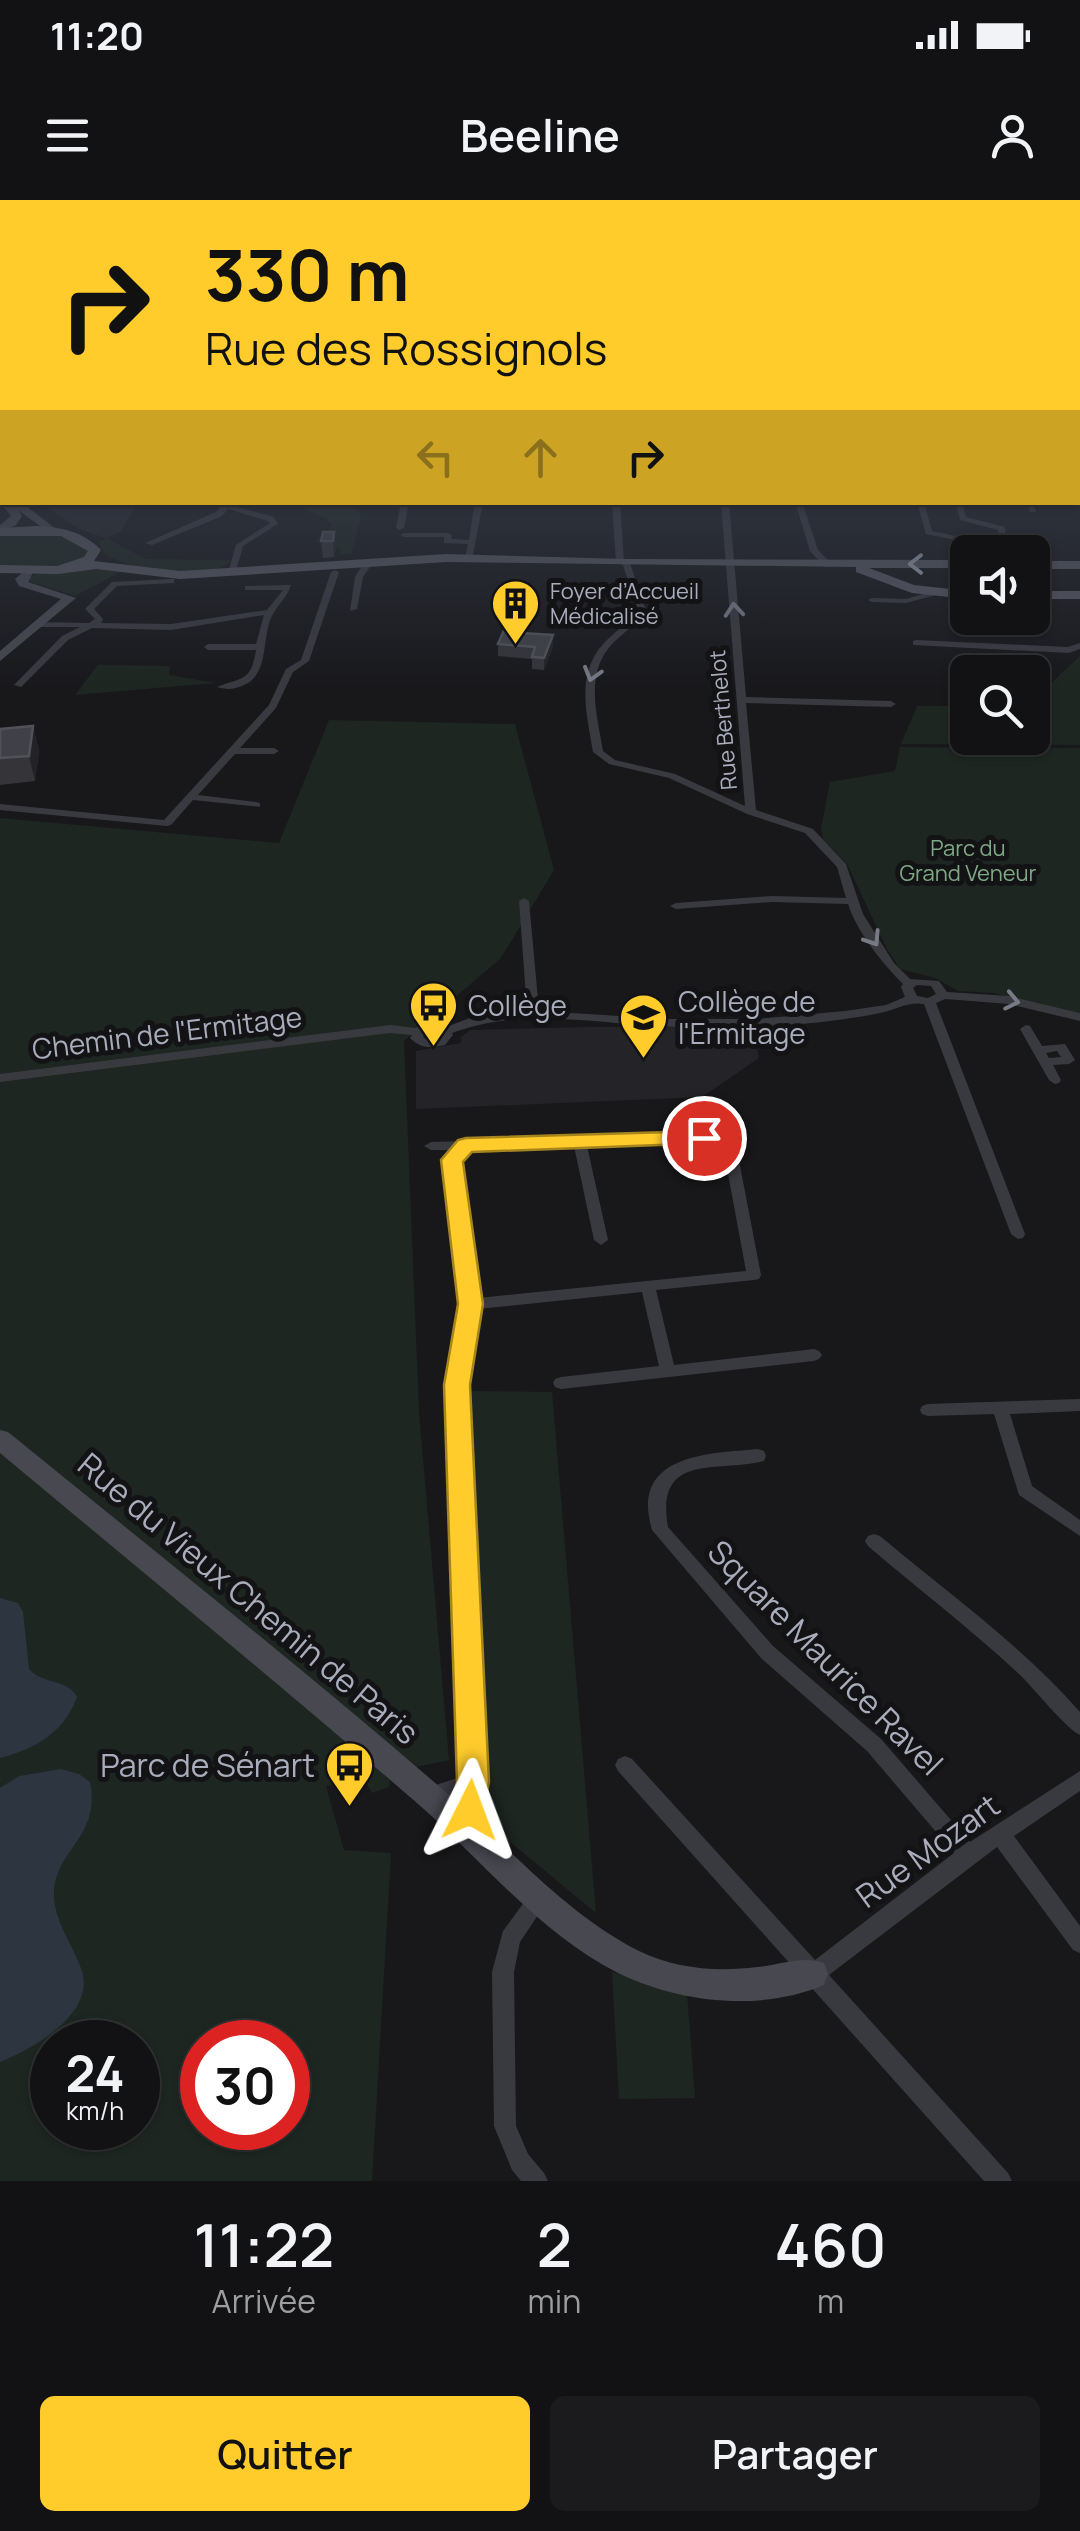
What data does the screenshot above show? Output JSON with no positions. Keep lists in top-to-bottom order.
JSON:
{
  "streets": {
    "street": [
      "Rue Berthelot",
      "Chemin de l'Ermitage",
      "Rue du Vieux Chemin de Paris",
      "Square Maurice Ravel",
      "Rue Mozart"
    ]
  },
  "crossings": [
    ["Rue du Vieux Chemin de Paris", "Rue Mozart"],
    ["Square Maurice Ravel", "Rue Mozart"]
  ],
  "one_way": ["Rue Berthelot"],
  "parks": ["Parc du Grand Veneur"],
  "places": {
    "building": ["Foyer d’Accueil Médicalisé"],
    "bus stop": ["Collège", "Parc de Sénart"],
    "school or university": ["Collège de l'Ermitage"]
  },
  "page": {
    "status": "11:20",
    "header": "Beeline",
    "turn": ["330 m", "Rue des Rossignols"],
    "speed": "24 km/h",
    "limit": "30",
    "eta": [
      "11:22",
      "Arrivée",
      "2",
      "min",
      "460",
      "m"
    ],
    "buttons": ["Quitter", "Partager"]
  }
}
